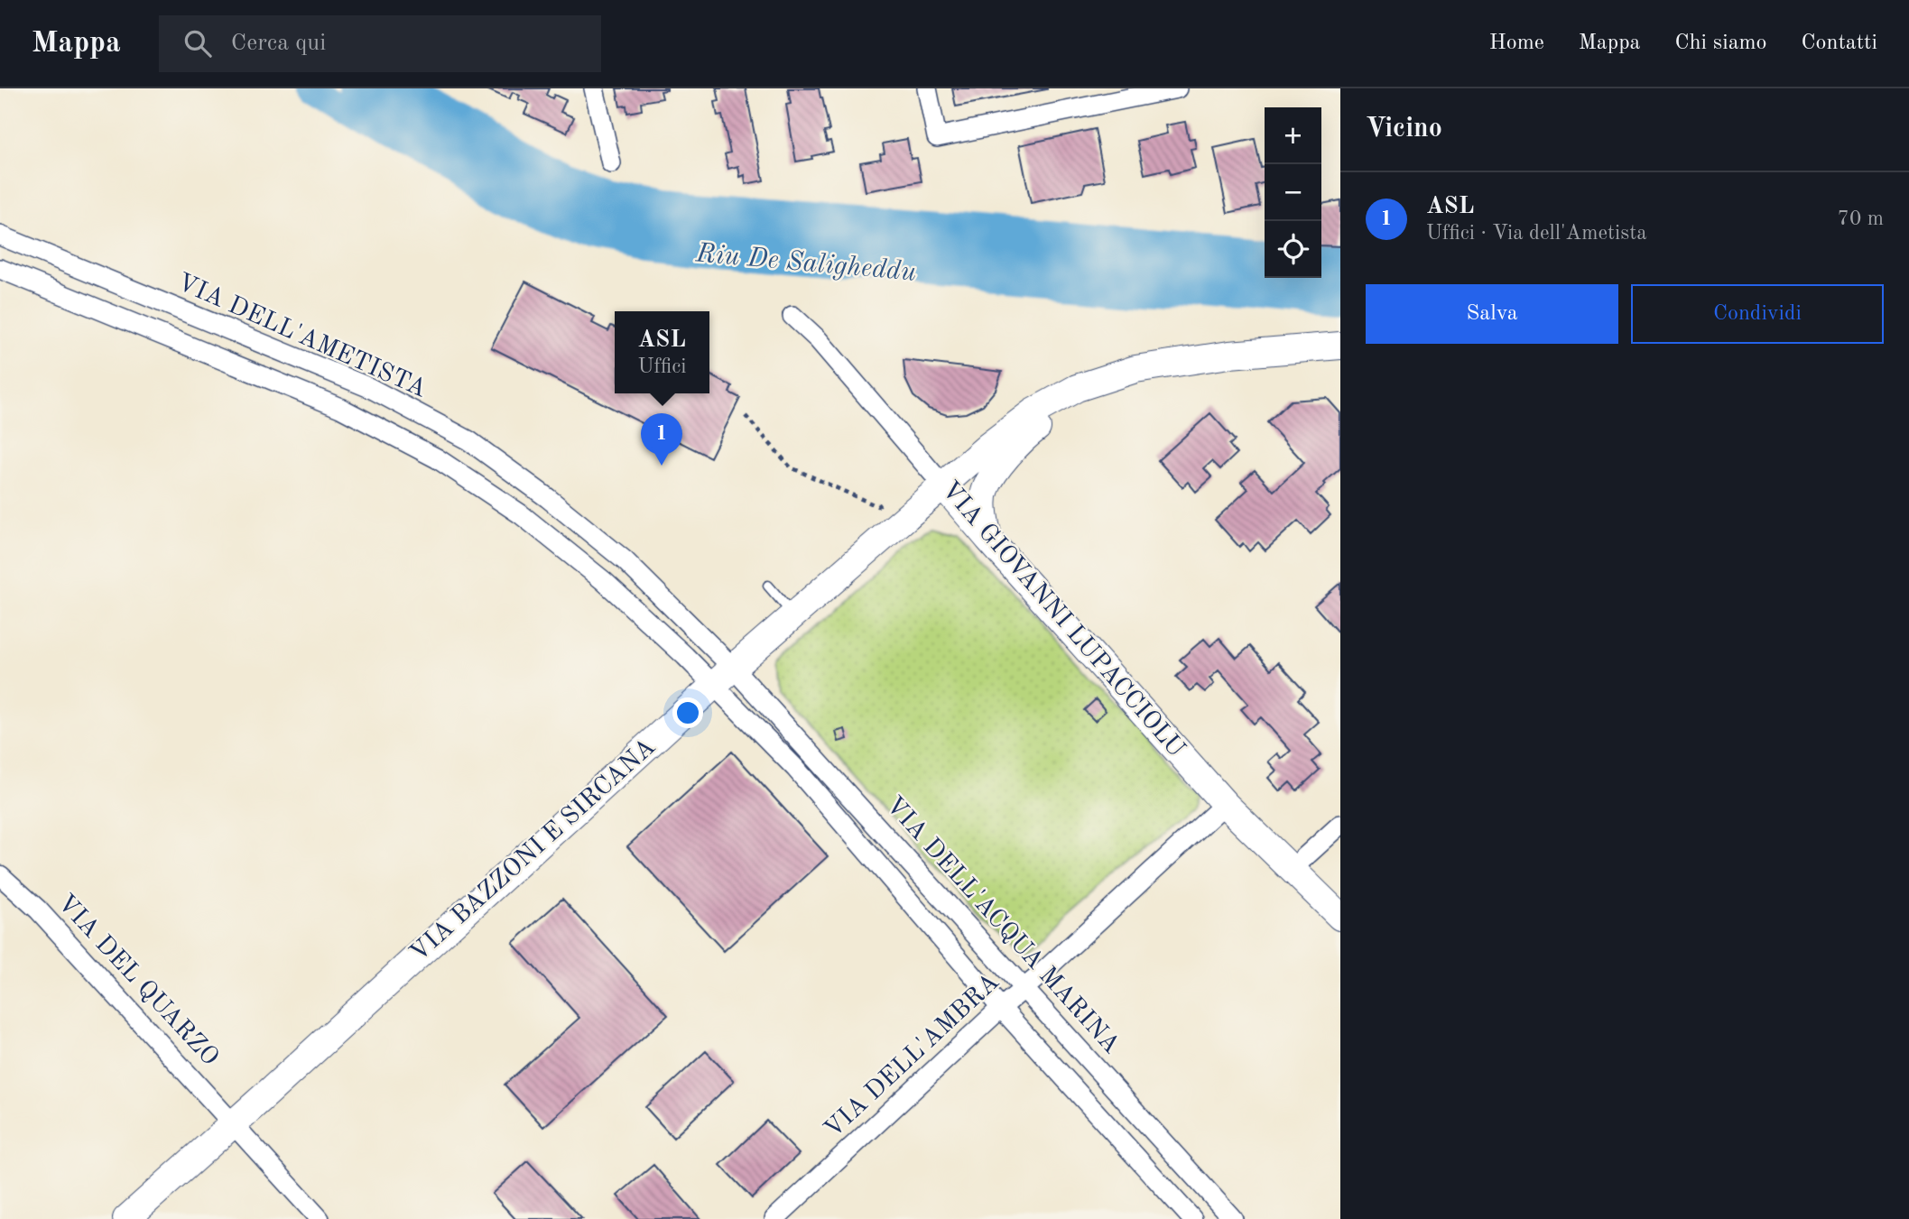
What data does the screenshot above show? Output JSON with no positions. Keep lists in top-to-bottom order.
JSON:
{
  "streets": {
    "street": [
      "VIA DELL'AMETISTA",
      "VIA GIOVANNI LUPACCIOLU",
      "VIA BAZZONI E SIRCANA",
      "VIA DELL'ACQUA MARINA",
      "VIA DEL QUARZO",
      "VIA DELL'AMBRA"
    ]
  },
  "crossings": [
    ["VIA DELL'AMETISTA", "VIA BAZZONI E SIRCANA"],
    ["VIA DELL'AMETISTA", "VIA DELL'ACQUA MARINA"],
    ["VIA GIOVANNI LUPACCIOLU", "VIA BAZZONI E SIRCANA"],
    ["VIA GIOVANNI LUPACCIOLU", "VIA DELL'AMBRA"],
    ["VIA BAZZONI E SIRCANA", "VIA DELL'ACQUA MARINA"],
    ["VIA BAZZONI E SIRCANA", "VIA DEL QUARZO"],
    ["VIA DELL'ACQUA MARINA", "VIA DELL'AMBRA"]
  ],
  "water": ["Riu De Saligheddu"],
  "page": {
    "header": "Mappa",
    "search": "Cerca qui",
    "nav": [
      "Home",
      "Mappa",
      "Chi siamo",
      "Contatti"
    ],
    "heading": "Vicino",
    "map_buttons": ["+", "−"],
    "list": [
      {
        "mark": "1",
        "name": "ASL",
        "note": "Uffici · Via dell'Ametista",
        "value": "70 m"
      }
    ],
    "buttons": ["Salva", "Condividi"],
    "popup": ["ASL", "Uffici"],
    "pins": "1"
  }
}
